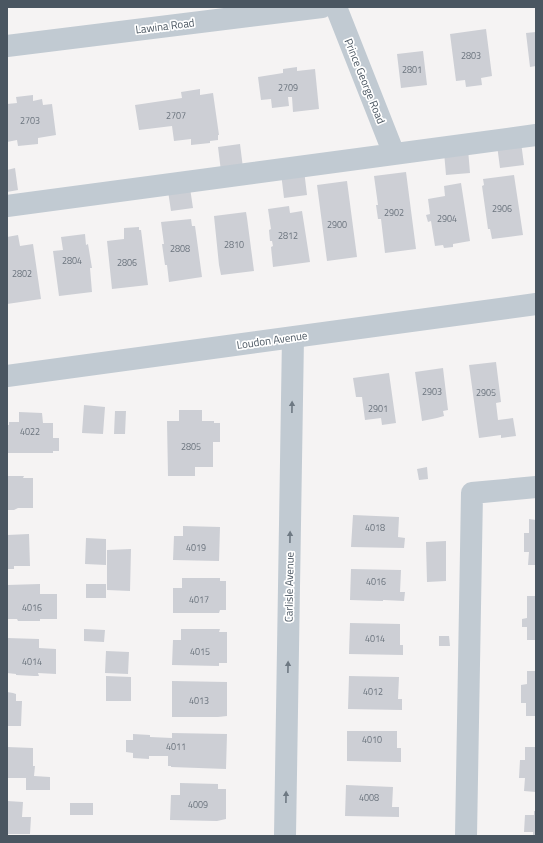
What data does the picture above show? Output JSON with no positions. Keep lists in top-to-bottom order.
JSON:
{
  "streets": {
    "street": [
      "Lawina Road",
      "Prince George Road",
      "Loudon Avenue",
      "Carlisle Avenue"
    ]
  },
  "crossings": [
    ["Loudon Avenue", "Carlisle Avenue"]
  ],
  "one_way": ["Carlisle Avenue"],
  "house_numbers": [
    "2803",
    "2801",
    "2709",
    "2707",
    "2703",
    "2906",
    "2902",
    "2904",
    "2900",
    "2812",
    "2810",
    "2808",
    "2804",
    "2806",
    "2802",
    "2903",
    "2905",
    "2901",
    "4022",
    "2805",
    "4018",
    "4019",
    "4016",
    "4017",
    "4016",
    "4014",
    "4015",
    "4014",
    "4012",
    "4013",
    "4010",
    "4011",
    "4008",
    "4009"
  ]
}
